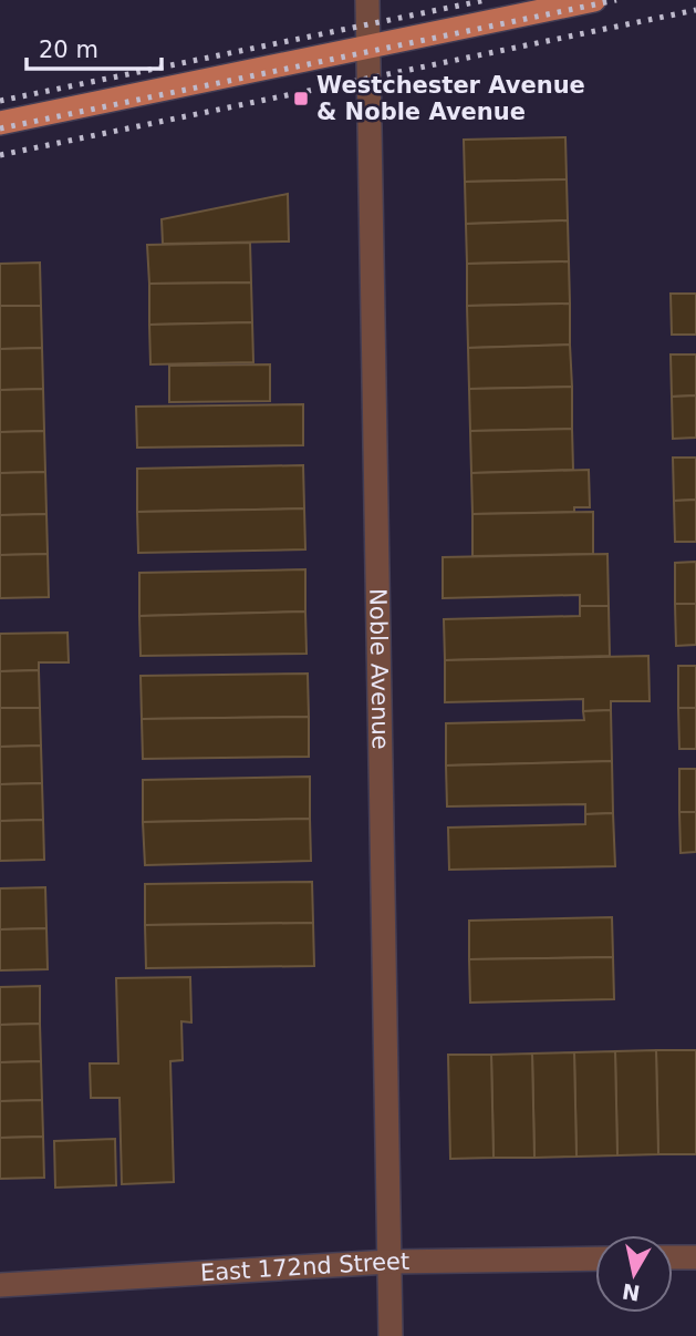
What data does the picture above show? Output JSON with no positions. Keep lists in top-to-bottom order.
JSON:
{
  "streets": {
    "street": ["Noble Avenue", "East 172nd Street"]
  },
  "crossings": [
    ["Noble Avenue", "East 172nd Street"]
  ],
  "places": {
    "transit": ["Westchester Avenue & Noble Avenue"]
  },
  "scale_bar": "20 m",
  "north": "bottom"
}
